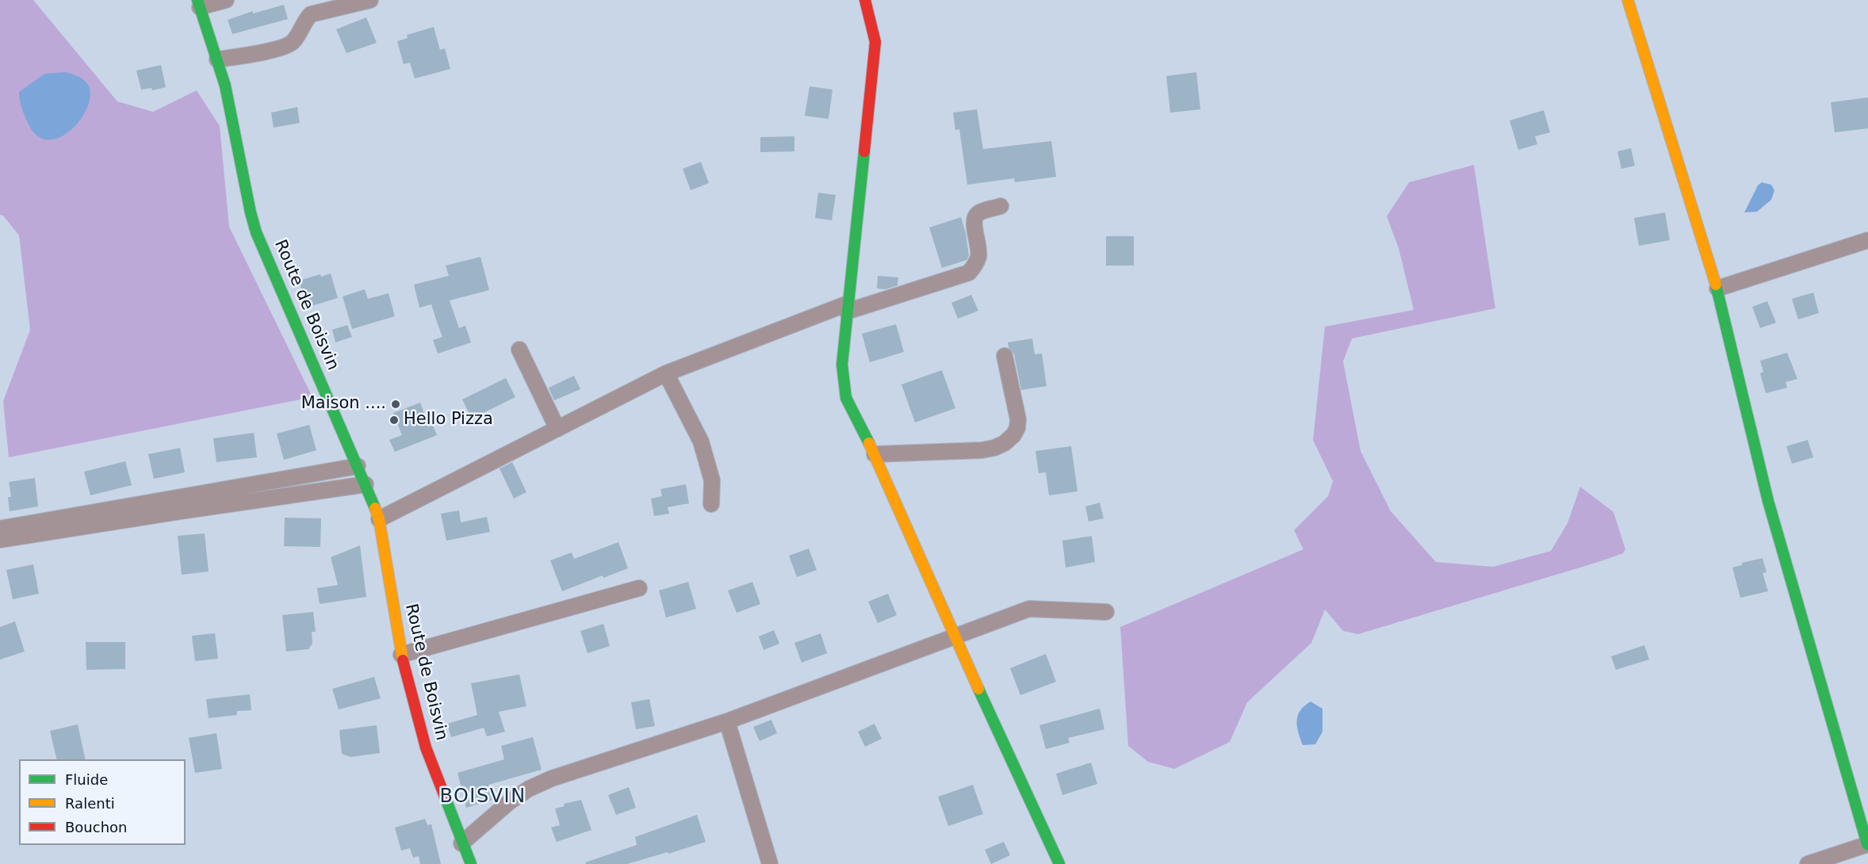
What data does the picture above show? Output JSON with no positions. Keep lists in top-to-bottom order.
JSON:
{
  "streets": {
    "street": ["Route de Boisvin"]
  },
  "districts": ["BOISVIN"],
  "places": ["Maison ....", "Hello Pizza"],
  "legend": ["Fluide", "Ralenti", "Bouchon"]
}
